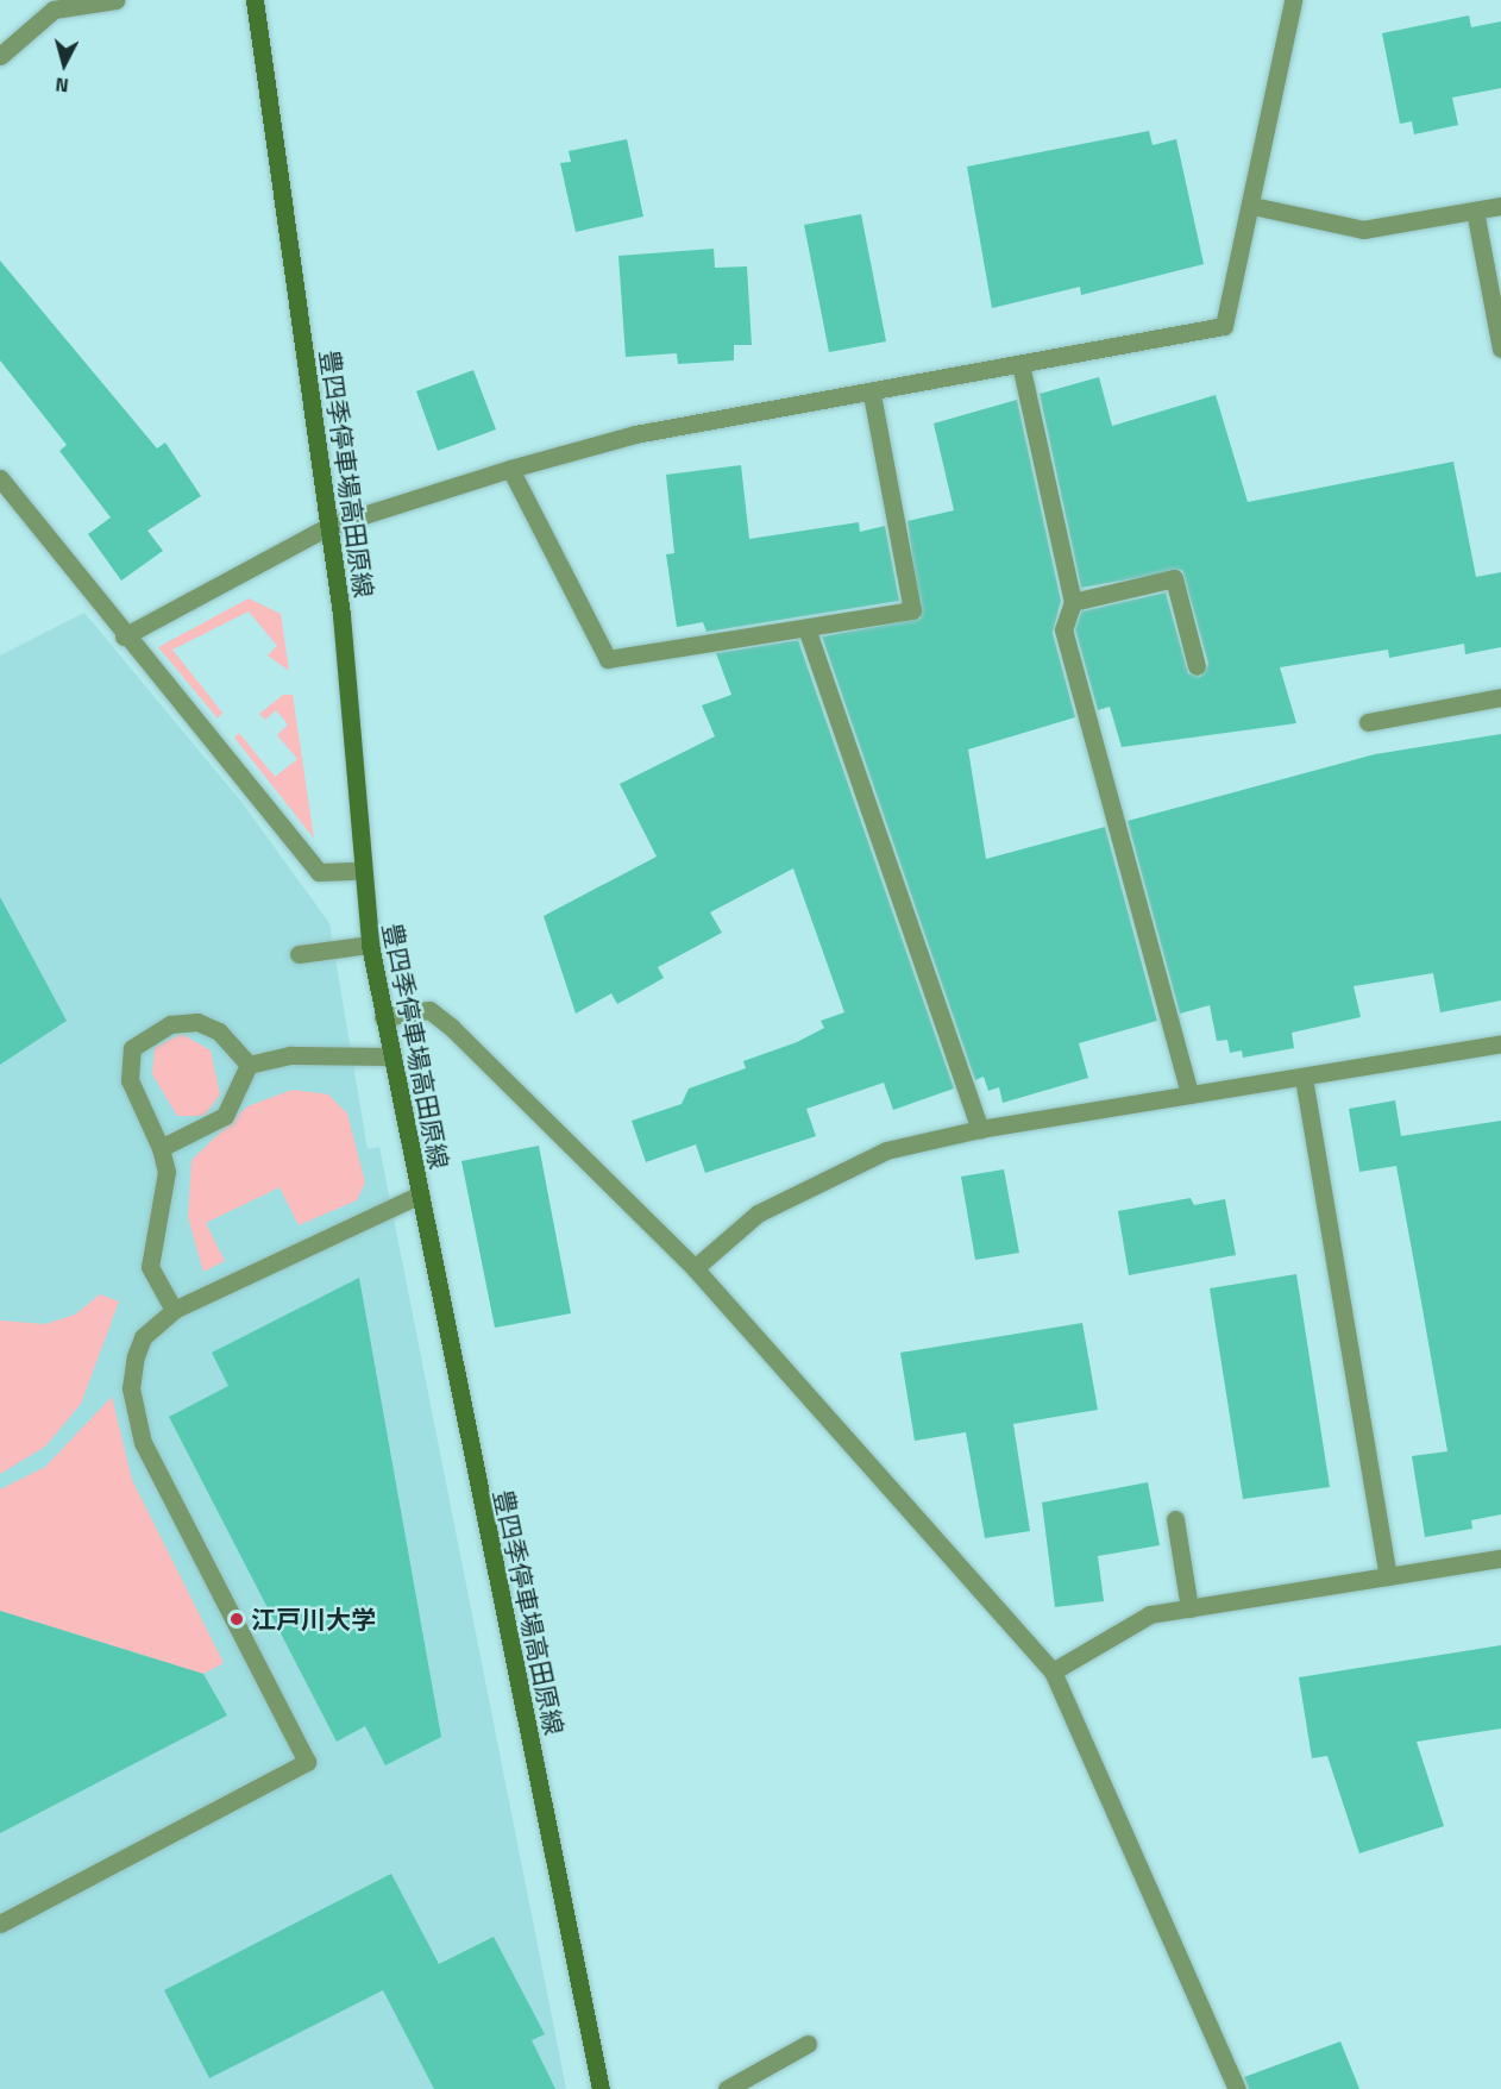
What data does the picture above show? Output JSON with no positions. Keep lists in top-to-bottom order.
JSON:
{
  "streets": {
    "main road": ["豊四季停車場高田原線"]
  },
  "places": ["江戸川大学"],
  "north": "bottom"
}
